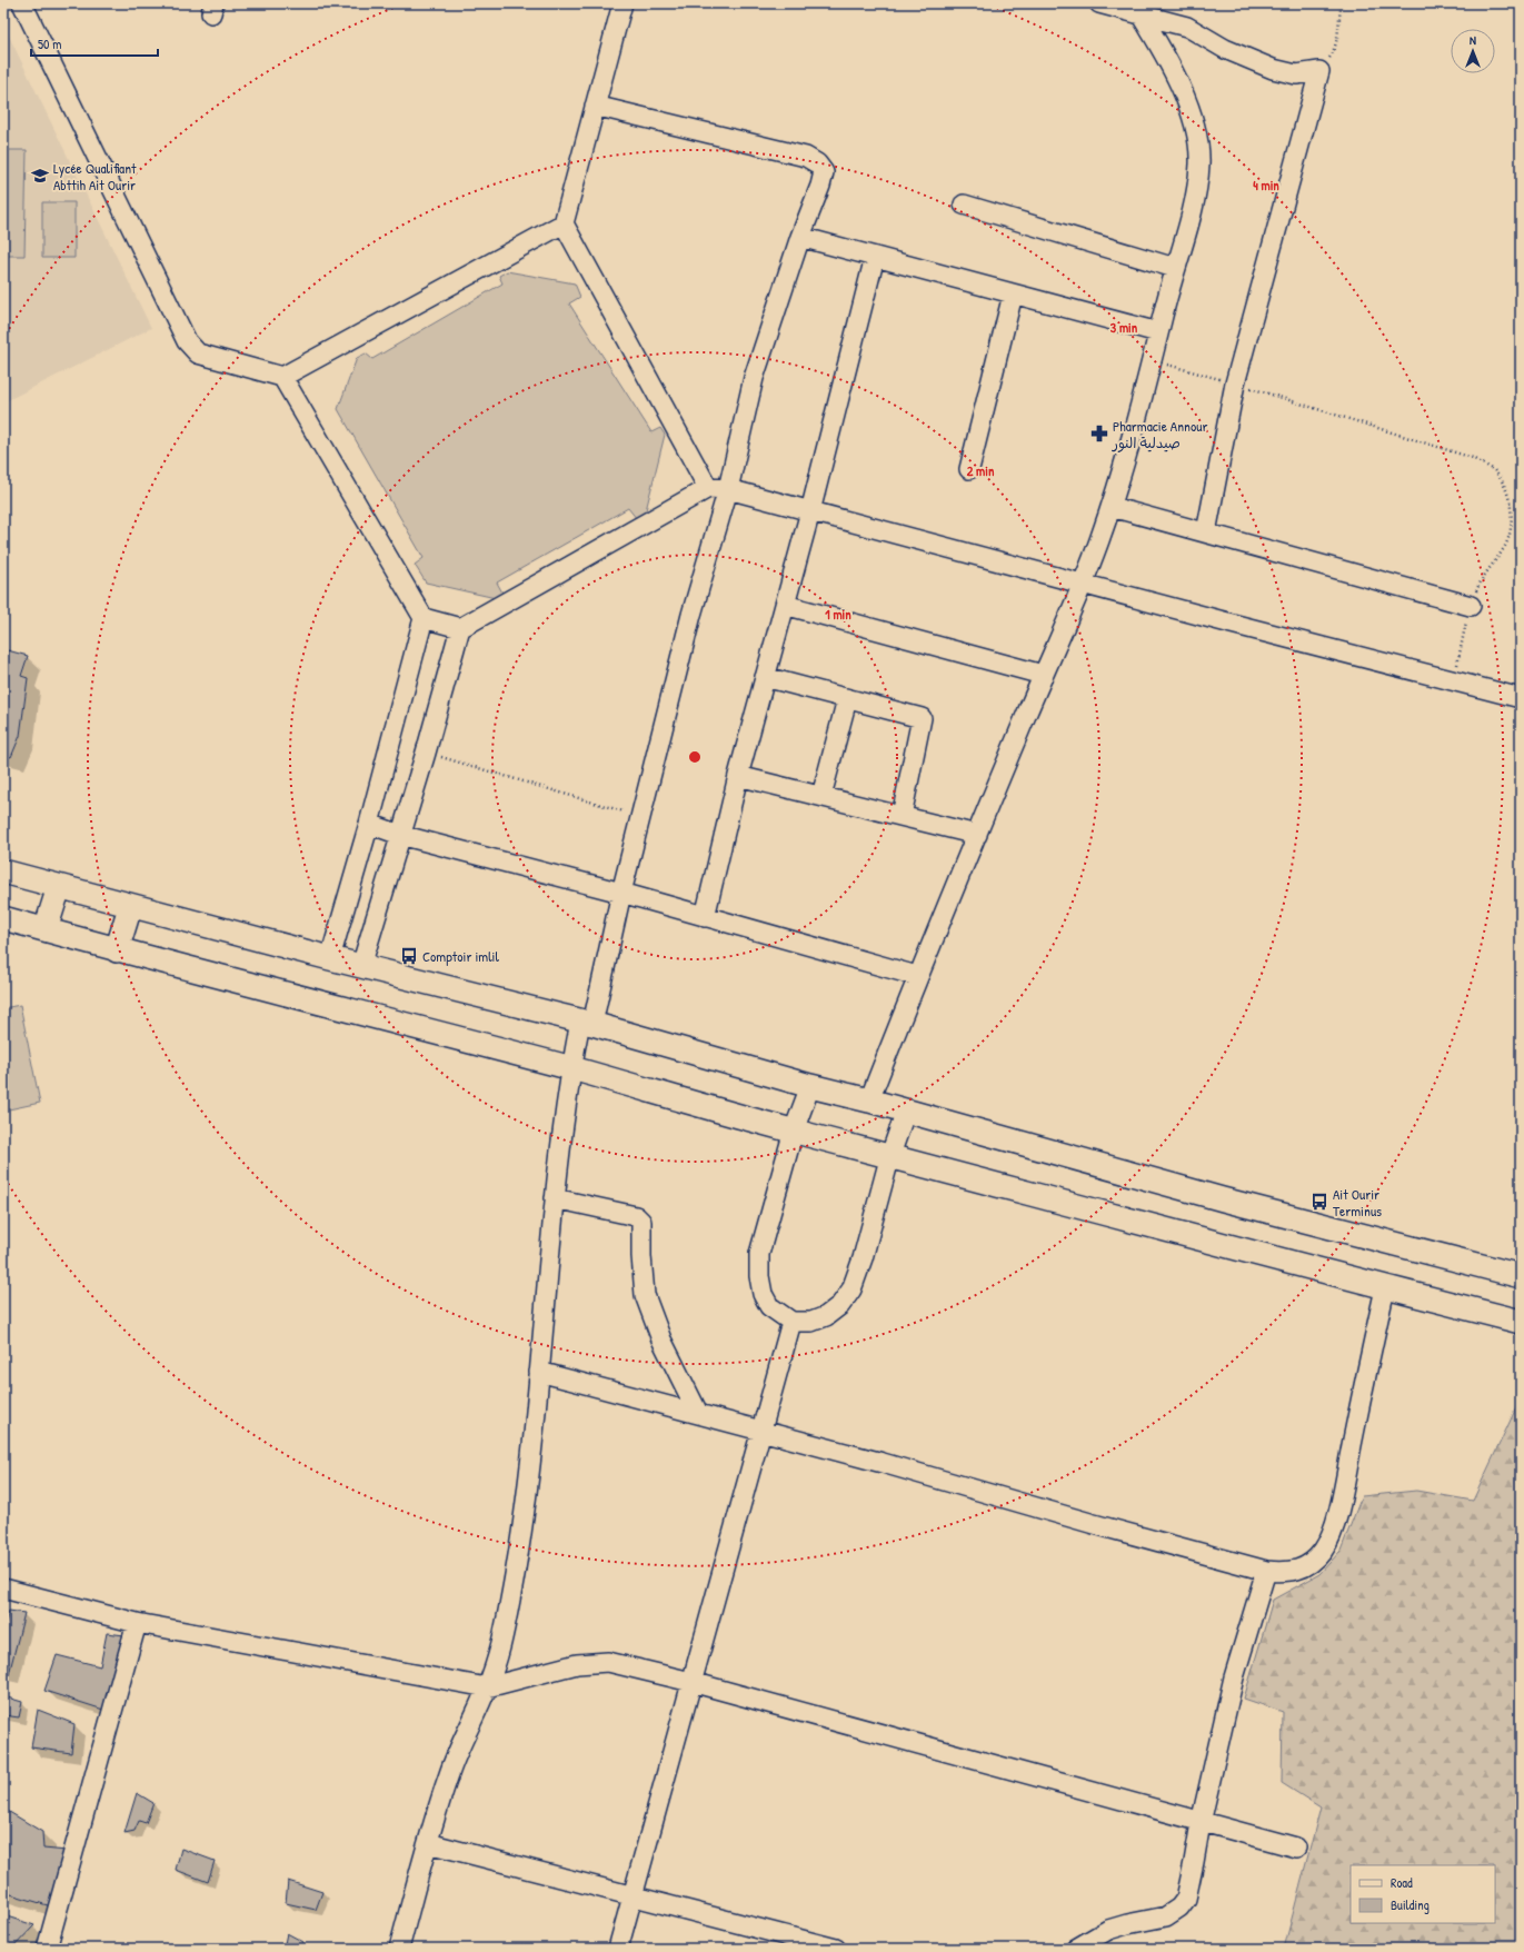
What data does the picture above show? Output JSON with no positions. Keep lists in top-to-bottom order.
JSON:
{
  "places": {
    "school or university": ["Lycée Qualifiant Abttih Ait Ourir"],
    "pharmacy": ["Pharmacie Annour صيدلية النور"],
    "bus stop": ["Comptoir imlil", "Ait Ourir Terminus"]
  },
  "legend": ["Road", "Building"],
  "scale_bar": "50 m",
  "north": "top",
  "rings": [
    "4 min",
    "3 min",
    "2 min",
    "1 min"
  ]
}
